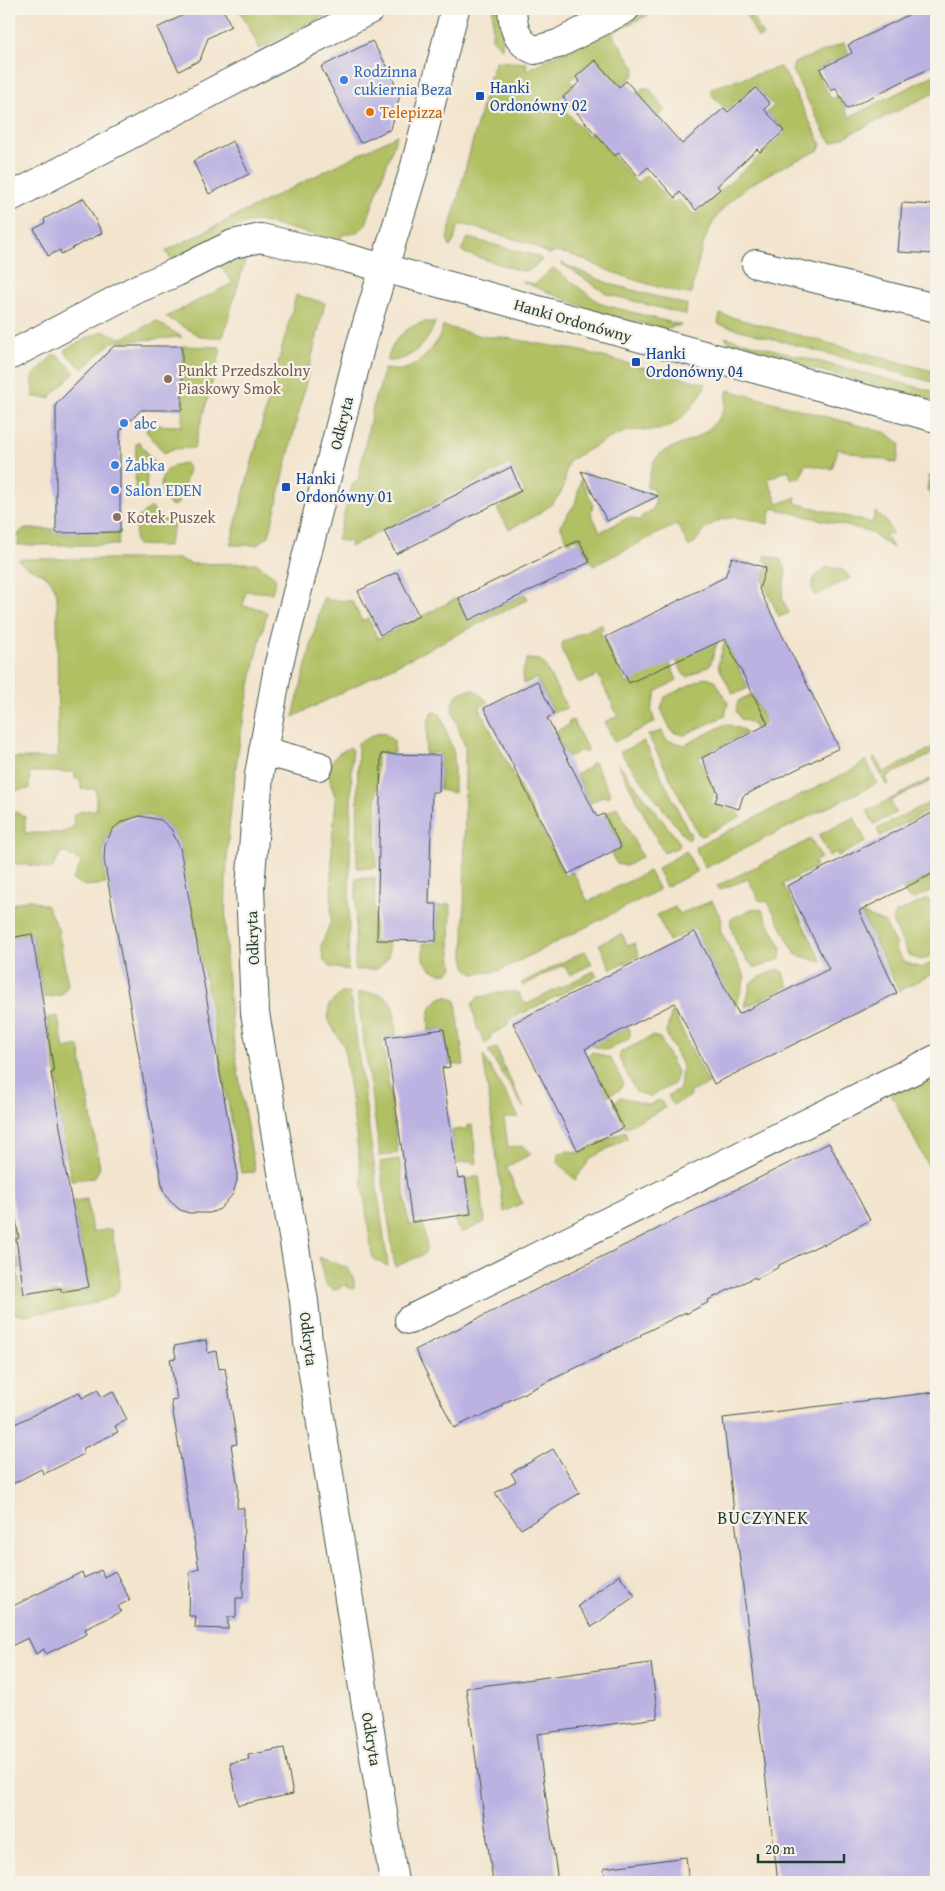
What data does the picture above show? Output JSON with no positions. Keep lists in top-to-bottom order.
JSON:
{
  "streets": {
    "street": ["Hanki Ordonówny", "Odkryta"]
  },
  "crossings": [
    ["Hanki Ordonówny", "Odkryta"]
  ],
  "districts": ["BUCZYNEK"],
  "places": {
    "other": [
      "Rodzinna cukiernia Beza",
      "Telepizza",
      "Punkt Przedszkolny Piaskowy Smok",
      "abc",
      "Żabka",
      "Salon EDEN",
      "Kotek Puszek"
    ],
    "transit": ["Hanki Ordonówny 02", "Hanki Ordonówny 04", "Hanki Ordonówny 01"]
  },
  "scale_bar": "20 m"
}
